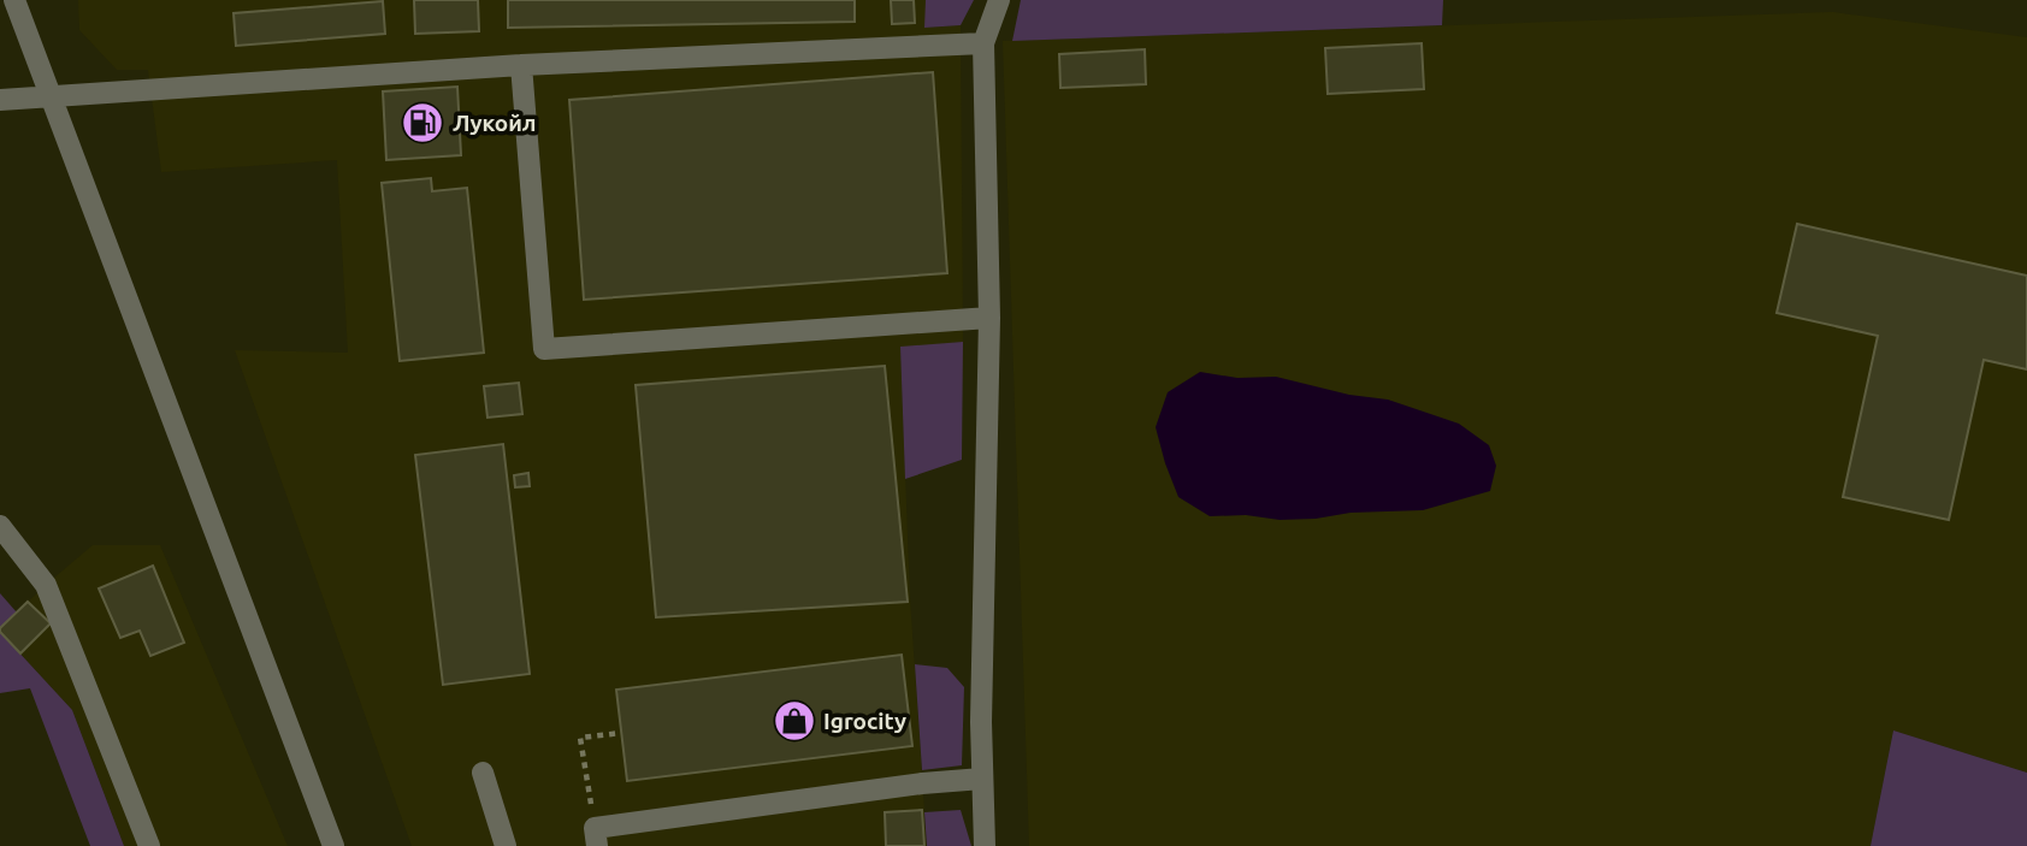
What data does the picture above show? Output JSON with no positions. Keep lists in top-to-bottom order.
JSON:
{
  "places": {
    "fuel station": ["Лукойл"],
    "shop": ["Igrocity"]
  }
}
